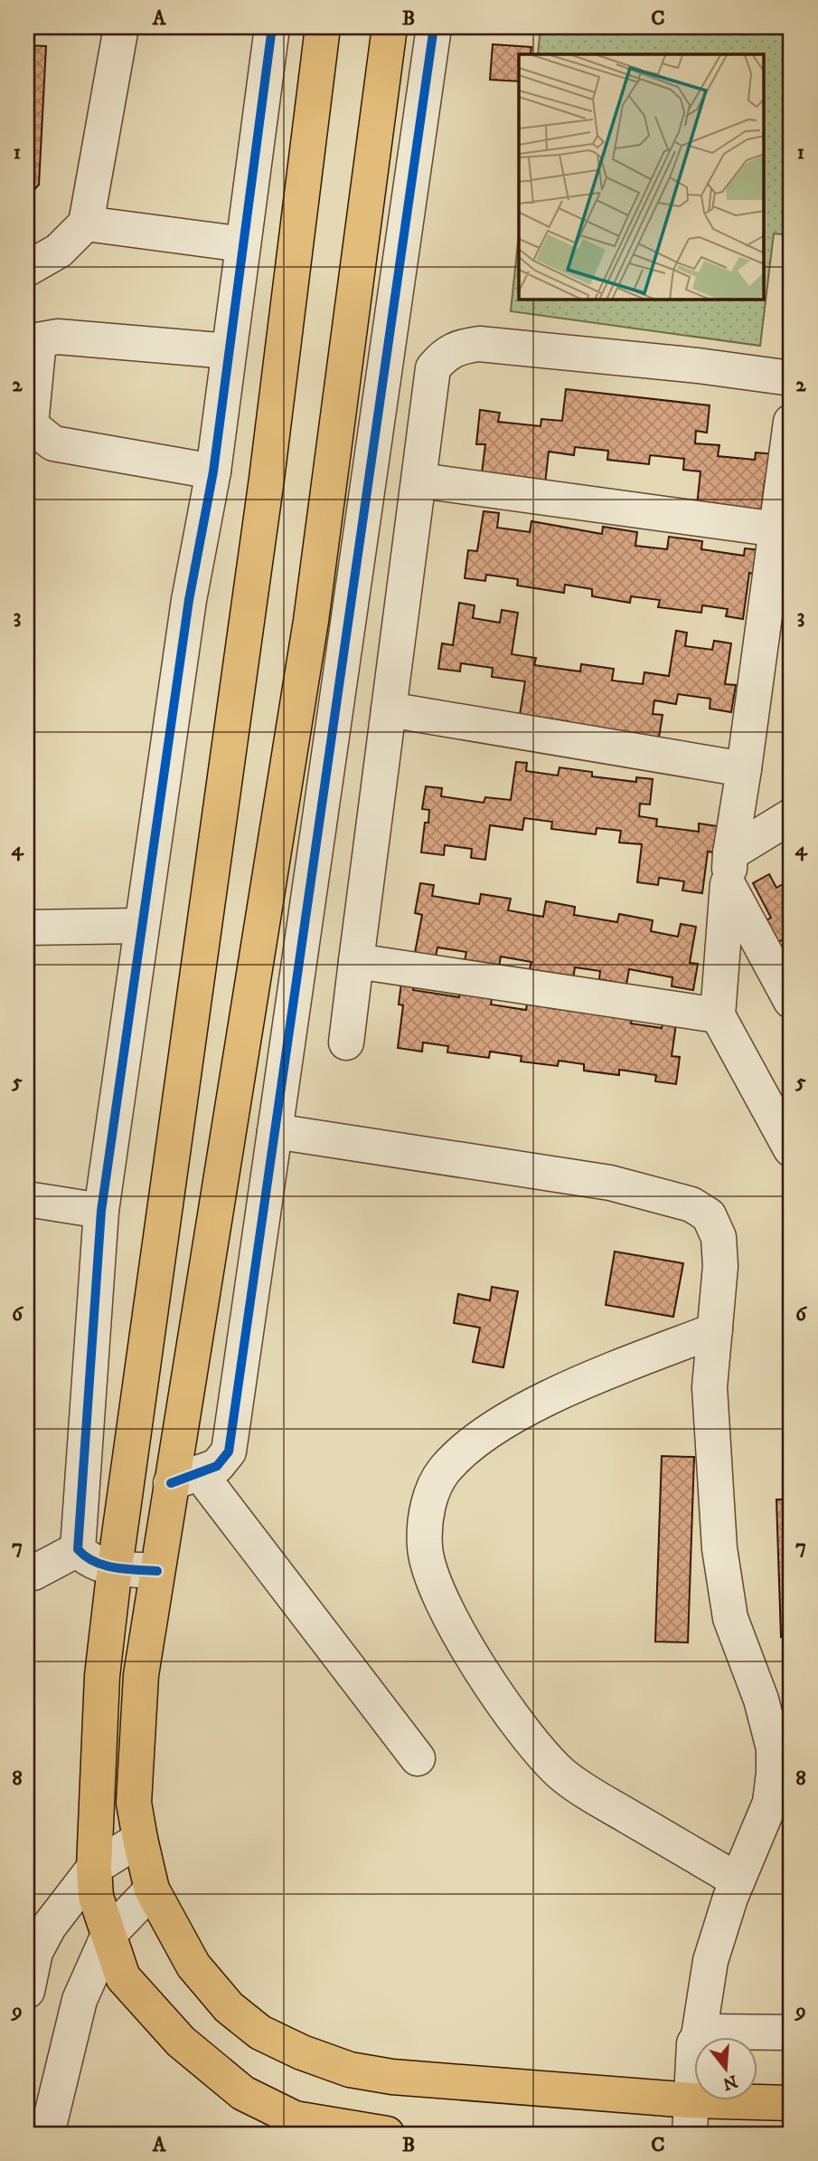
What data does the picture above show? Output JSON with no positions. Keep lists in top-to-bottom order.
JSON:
{
  "north": "bottom",
  "grid": {
    "columns": ["A", "B", "C"],
    "rows": [
      "1",
      "2",
      "3",
      "4",
      "5",
      "6",
      "7",
      "8",
      "9"
    ]
  }
}
